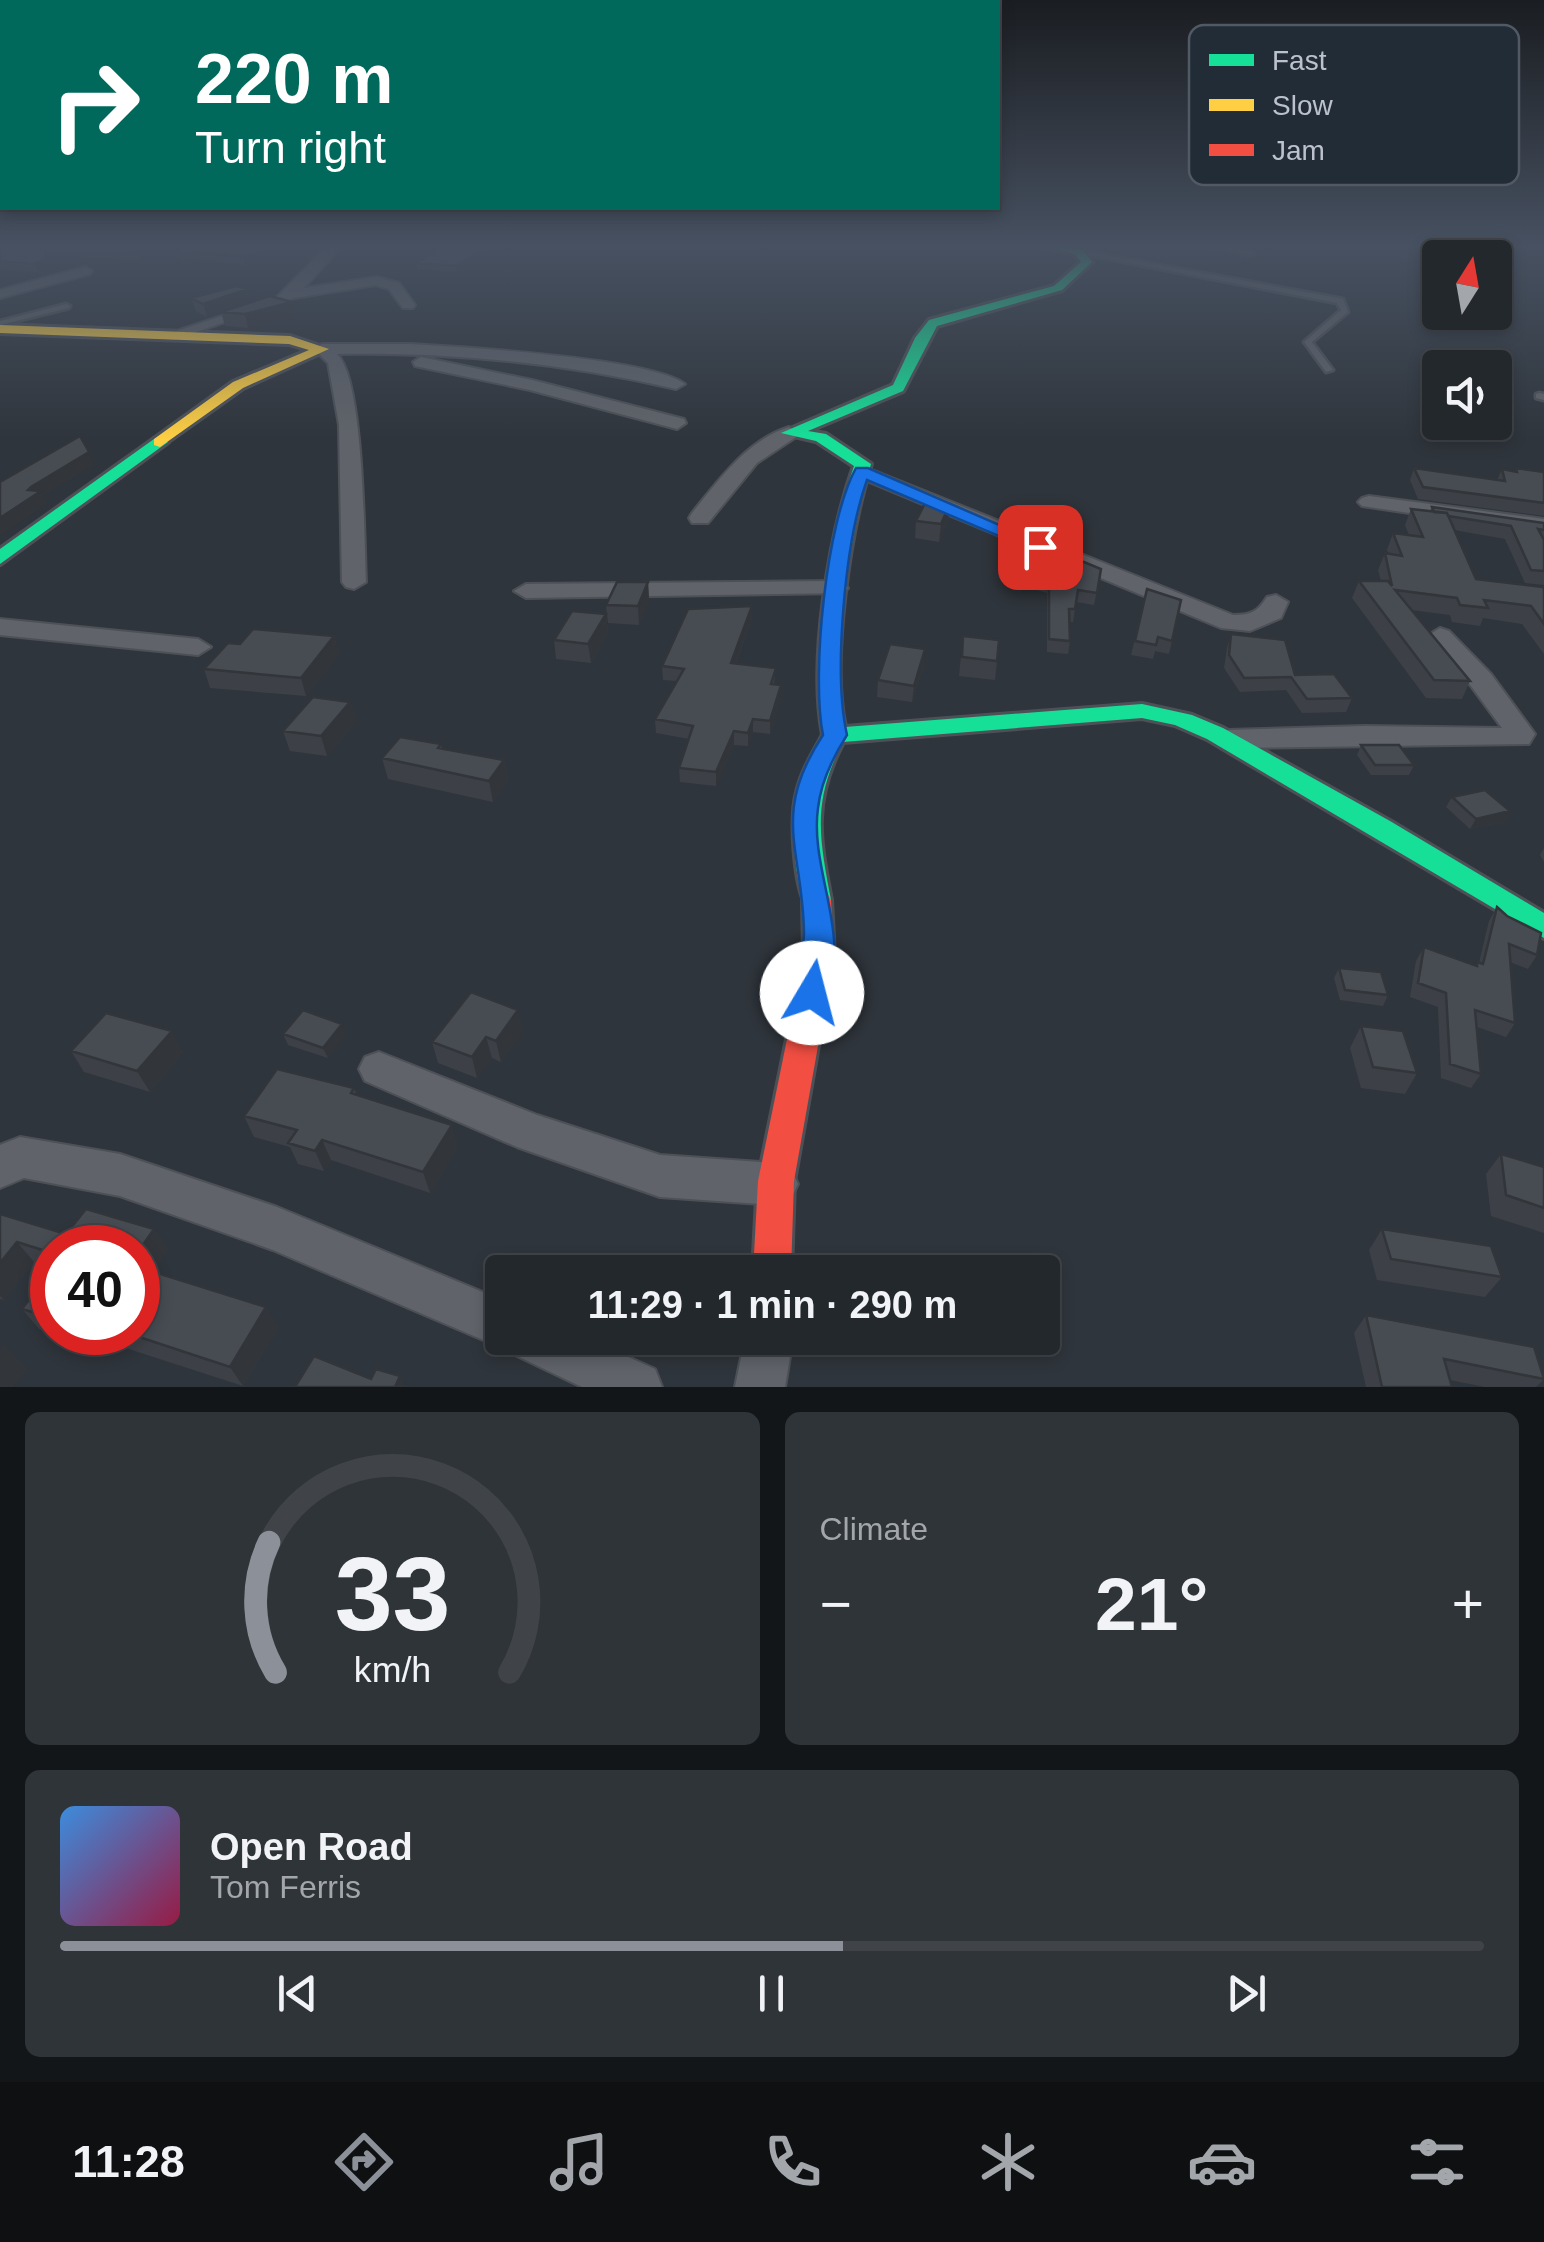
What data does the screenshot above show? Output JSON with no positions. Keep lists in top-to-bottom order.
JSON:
{
  "legend": ["Fast", "Slow", "Jam"],
  "north": "top",
  "page": {
    "turn": ["220 m", "Turn right"],
    "limit": "40",
    "trip": "11:29 · 1 min · 290 m",
    "tile": "Climate",
    "heat": ["−", "21°", "+"],
    "song": ["Open Road", "Tom Ferris"],
    "tabs": "11:28",
    "gauge": ["33", "km/h"]
  }
}
